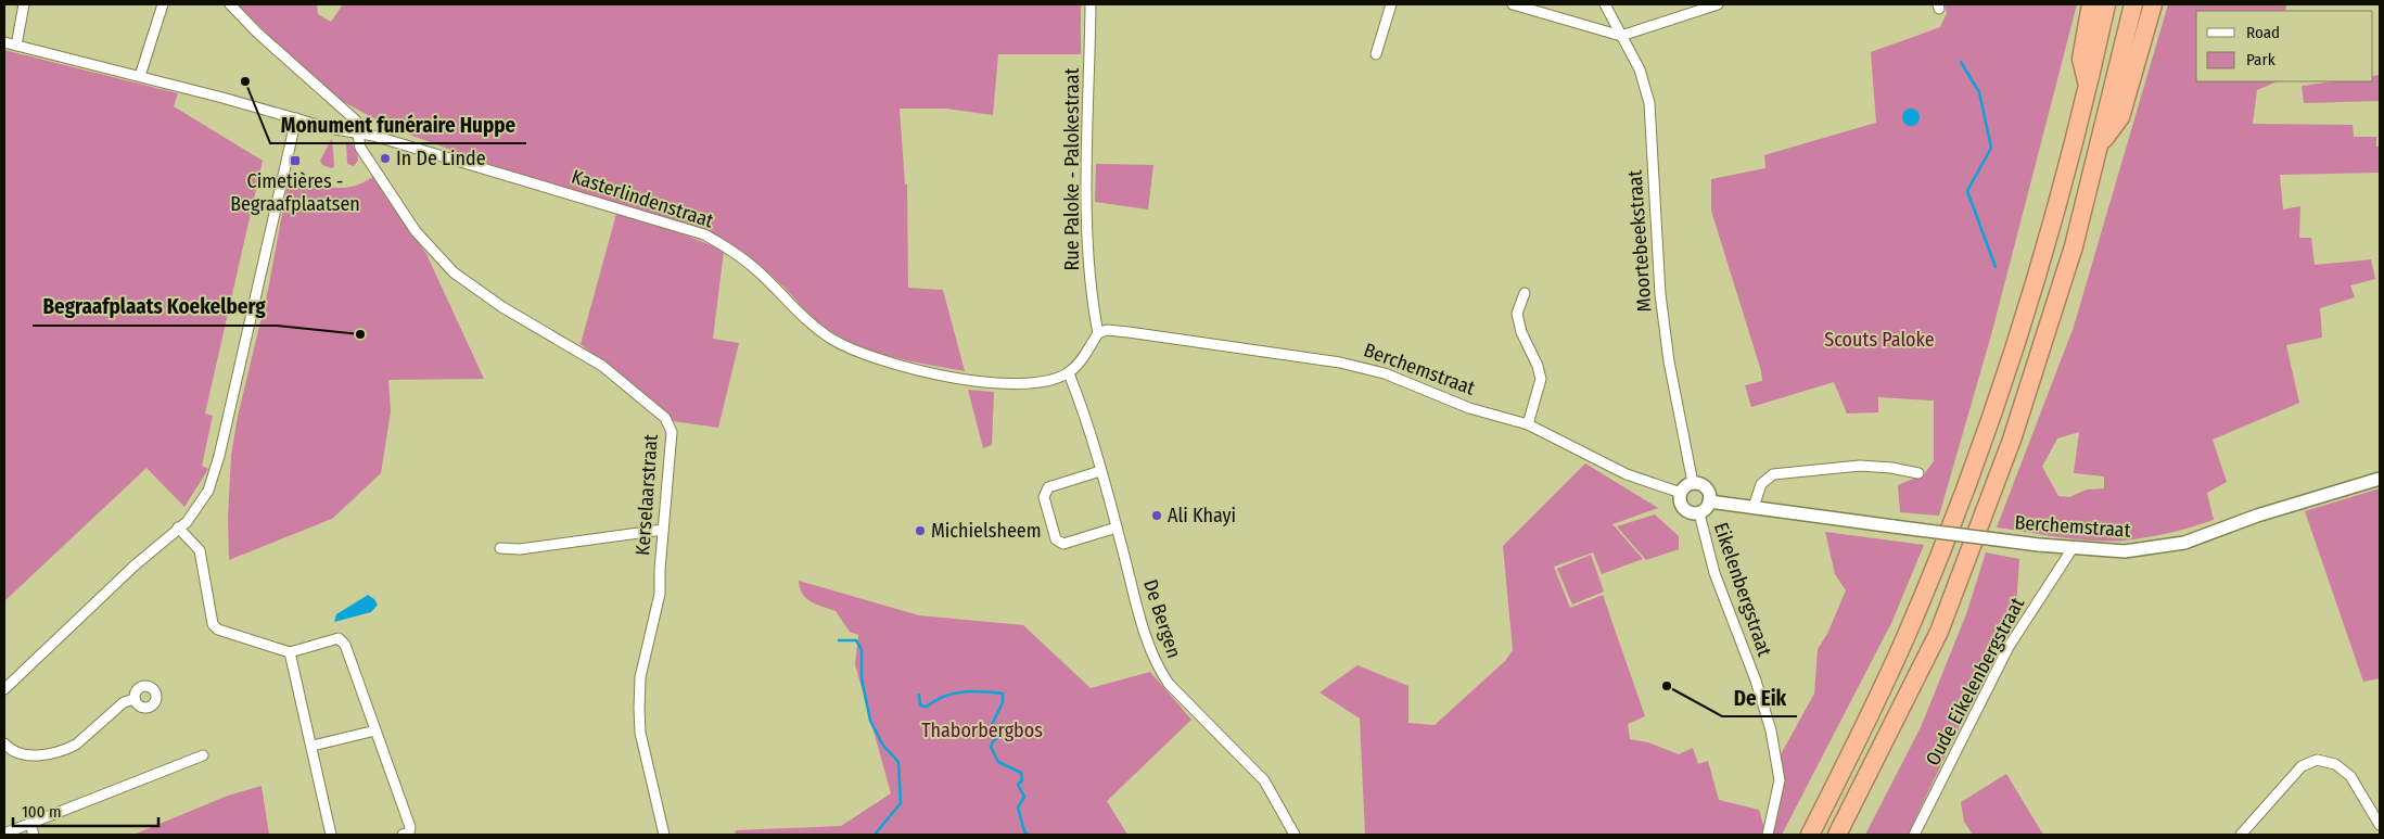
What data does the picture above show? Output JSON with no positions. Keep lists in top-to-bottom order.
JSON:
{
  "streets": {
    "street": [
      "Rue Paloke - Palokestraat",
      "Kasterlindenstraat",
      "Moortebeekstraat",
      "Berchemstraat",
      "Kerselaarstraat",
      "Eikelenbergstraat",
      "De Bergen",
      "Oude Eikelenbergstraat"
    ]
  },
  "crossings": [
    ["Rue Paloke - Palokestraat", "Berchemstraat"],
    ["Kasterlindenstraat", "Kerselaarstraat"],
    ["Kasterlindenstraat", "De Bergen"],
    ["Moortebeekstraat", "Berchemstraat"],
    ["Moortebeekstraat", "Eikelenbergstraat"],
    ["Berchemstraat", "Eikelenbergstraat"],
    ["Berchemstraat", "Oude Eikelenbergstraat"]
  ],
  "parks": ["Scouts Paloke", "Thaborbergbos"],
  "places": {
    "other": [
      "Monument funéraire Huppe",
      "In De Linde",
      "Begraafplaats Koekelberg",
      "Ali Khayi",
      "Michielsheem",
      "De Eik"
    ],
    "transit": ["Cimetières - Begraafplaatsen"]
  },
  "legend": ["Road", "Park"],
  "scale_bar": "100 m"
}
